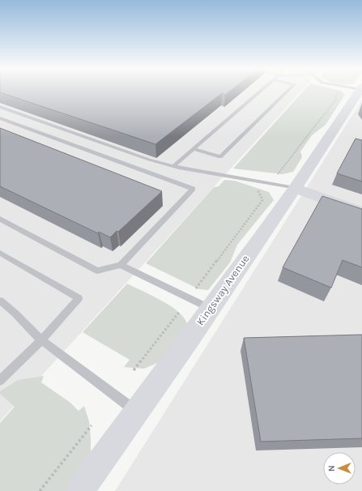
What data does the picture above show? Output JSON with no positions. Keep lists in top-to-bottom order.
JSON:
{
  "streets": {
    "main road": ["Kingsway Avenue"]
  },
  "north": "left"
}
